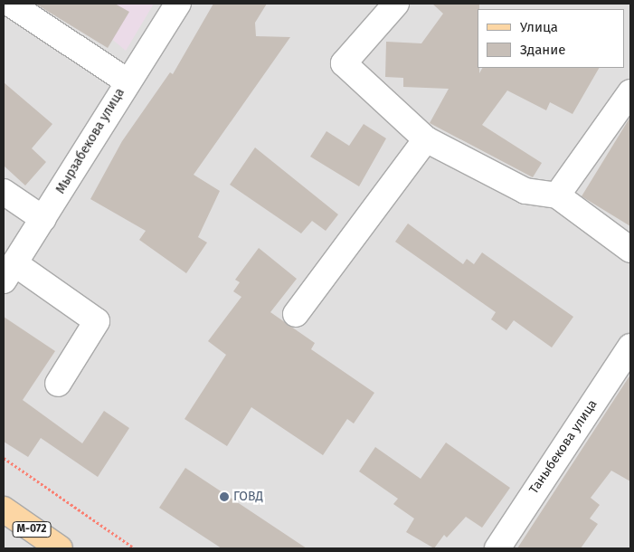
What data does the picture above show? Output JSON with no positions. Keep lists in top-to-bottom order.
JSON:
{
  "streets": {
    "main road": ["М-072"],
    "street": ["Мырзабекова улица", "Таныбекова улица"]
  },
  "places": ["ГОВД"],
  "legend": ["Улица", "Здание"]
}
